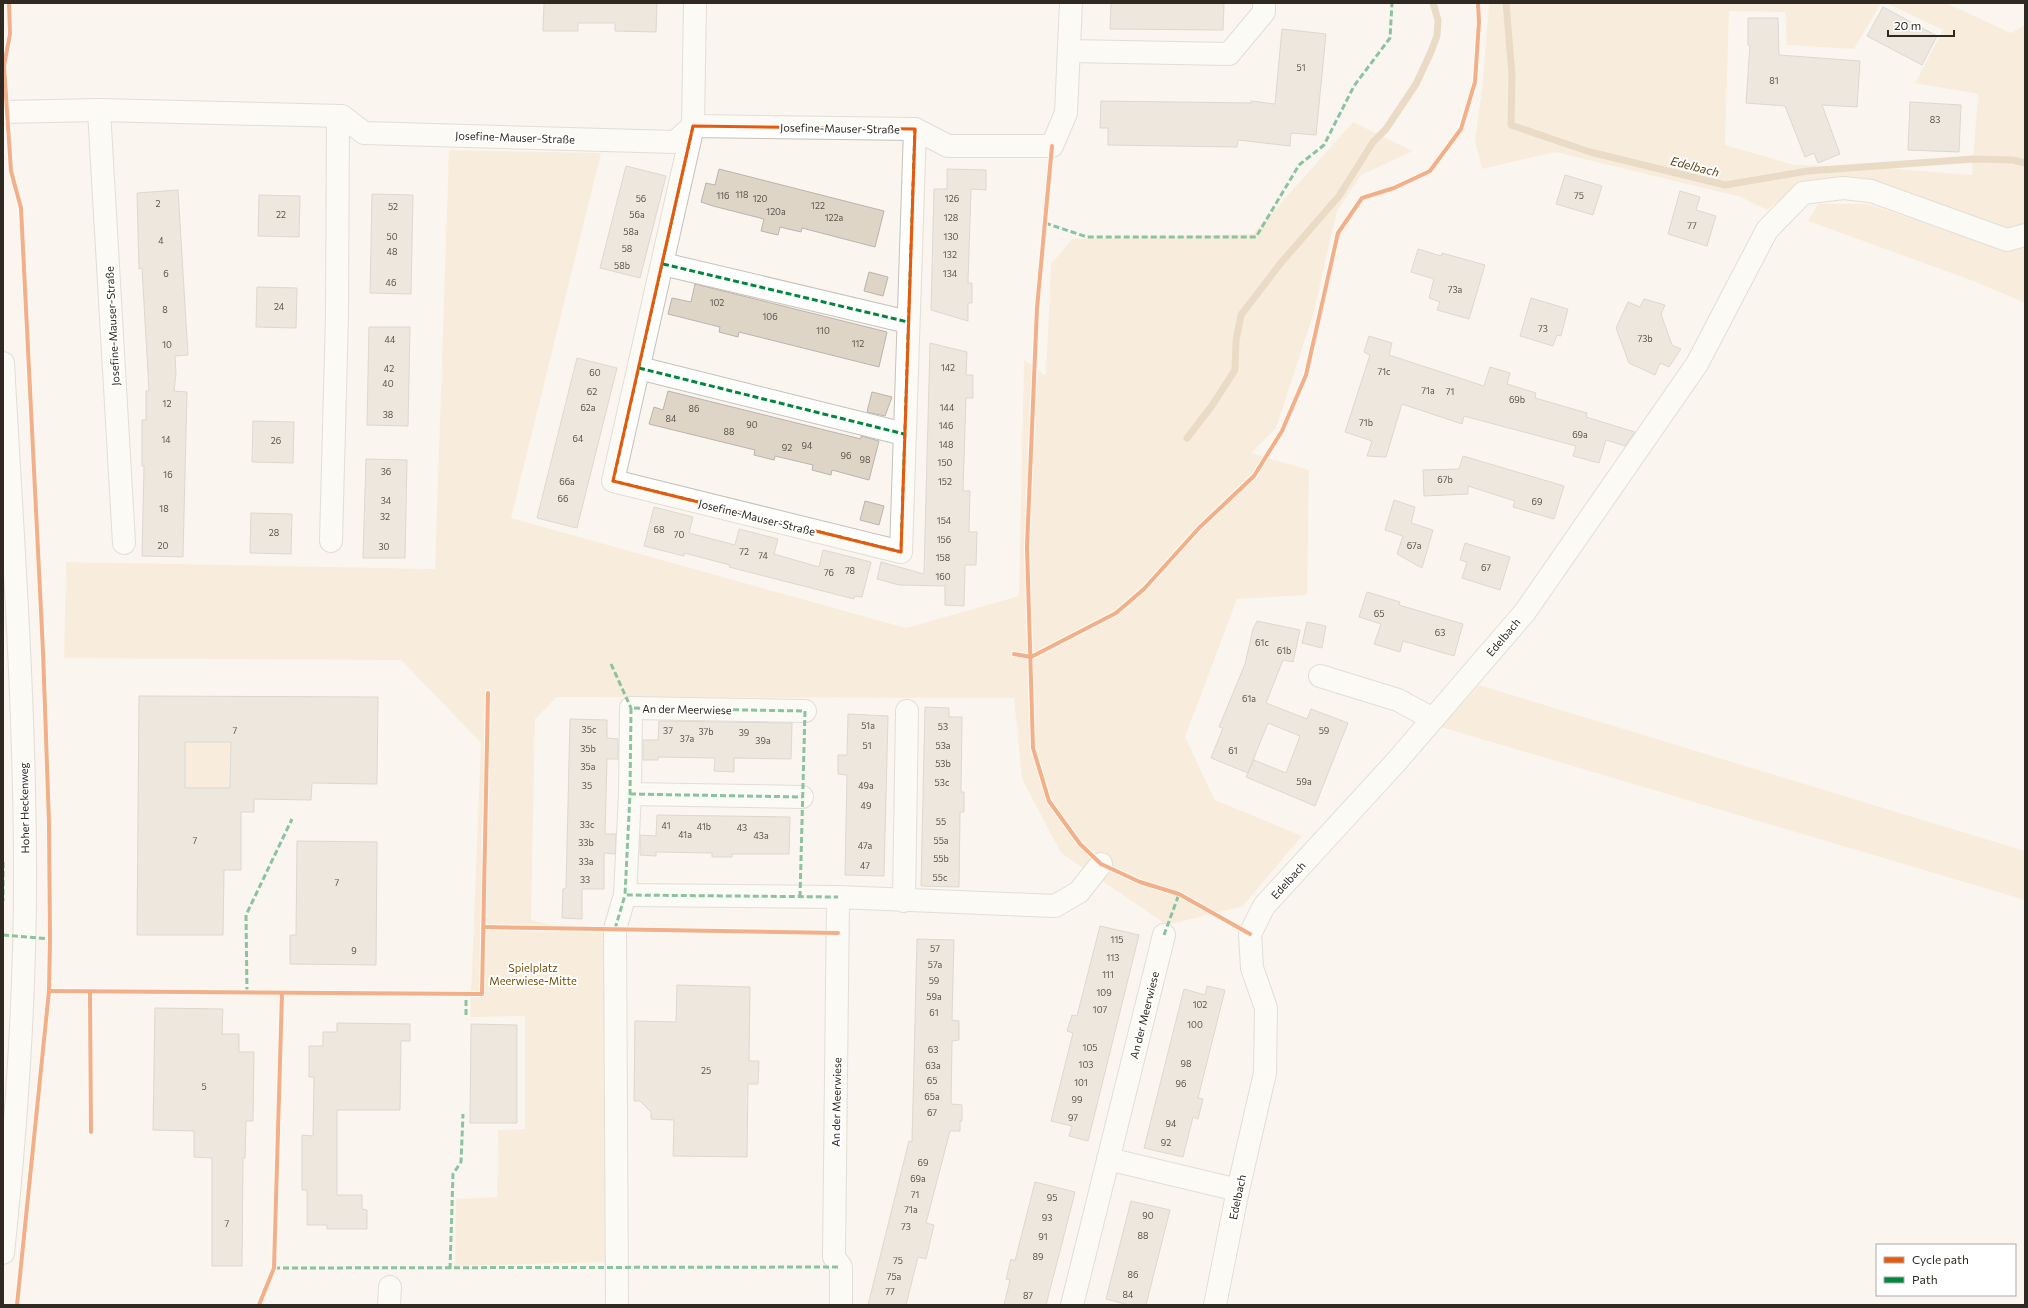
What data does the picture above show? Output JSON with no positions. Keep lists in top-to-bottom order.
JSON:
{
  "streets": {
    "street": [
      "Josefine-Mauser-Straße",
      "Edelbach",
      "An der Meerwiese",
      "Hoher Heckenweg"
    ]
  },
  "water": ["Edelbach"],
  "parks": ["Spielplatz Meerwiese-Mitte"],
  "house_numbers": [
    "51",
    "81",
    "83",
    "118",
    "116",
    "75",
    "56",
    "120",
    "126",
    "2",
    "122",
    "52",
    "120a",
    "22",
    "56a",
    "122a",
    "128",
    "77",
    "58a",
    "50",
    "130",
    "4",
    "58",
    "48",
    "132",
    "58b",
    "6",
    "134",
    "46",
    "73a",
    "102",
    "24",
    "8",
    "106",
    "73",
    "110",
    "73b",
    "44",
    "112",
    "10",
    "142",
    "42",
    "71c",
    "60",
    "40",
    "71a",
    "62",
    "71",
    "69b",
    "12",
    "62a",
    "144",
    "86",
    "38",
    "84",
    "71b",
    "90",
    "146",
    "88",
    "69a",
    "64",
    "14",
    "26",
    "148",
    "94",
    "92",
    "96",
    "98",
    "150",
    "36",
    "16",
    "67b",
    "66a",
    "152",
    "66",
    "34",
    "69",
    "18",
    "32",
    "154",
    "68",
    "28",
    "70",
    "156",
    "20",
    "67a",
    "30",
    "72",
    "74",
    "158",
    "67",
    "78",
    "76",
    "160",
    "65",
    "63",
    "61c",
    "61b",
    "61a",
    "51a",
    "53",
    "35c",
    "7",
    "37",
    "59",
    "37b",
    "39",
    "37a",
    "39a",
    "51",
    "53a",
    "35b",
    "61",
    "53b",
    "35a",
    "59a",
    "53c",
    "35",
    "49a",
    "49",
    "55",
    "33c",
    "41",
    "41b",
    "43",
    "41a",
    "43a",
    "7",
    "55a",
    "33b",
    "47a",
    "55b",
    "33a",
    "47",
    "55c",
    "33",
    "7",
    "115",
    "57",
    "9",
    "113",
    "57a",
    "111",
    "59",
    "109",
    "59a",
    "102",
    "107",
    "61",
    "100",
    "105",
    "63",
    "98",
    "103",
    "63a",
    "25",
    "65",
    "101",
    "96",
    "5",
    "65a",
    "99",
    "67",
    "97",
    "94",
    "92",
    "69",
    "69a",
    "71",
    "95",
    "71a",
    "90",
    "93",
    "7",
    "73",
    "88",
    "91",
    "89",
    "75",
    "86",
    "75a",
    "77",
    "84",
    "87"
  ],
  "legend": ["Cycle path", "Path"],
  "scale_bar": "20 m"
}
